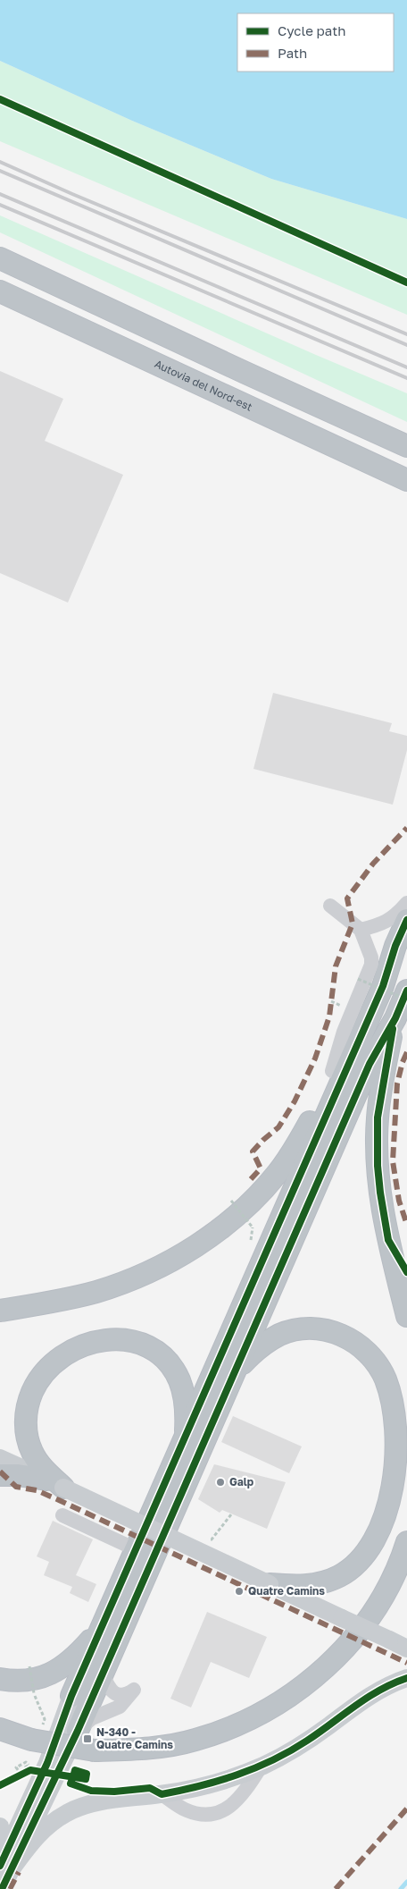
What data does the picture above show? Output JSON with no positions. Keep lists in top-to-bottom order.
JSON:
{
  "streets": {
    "highway": ["Autovia del Nord-est"]
  },
  "places": {
    "other": ["Galp", "Quatre Camins"],
    "transit": ["N-340 - Quatre Camins"]
  },
  "legend": ["Cycle path", "Path"]
}
